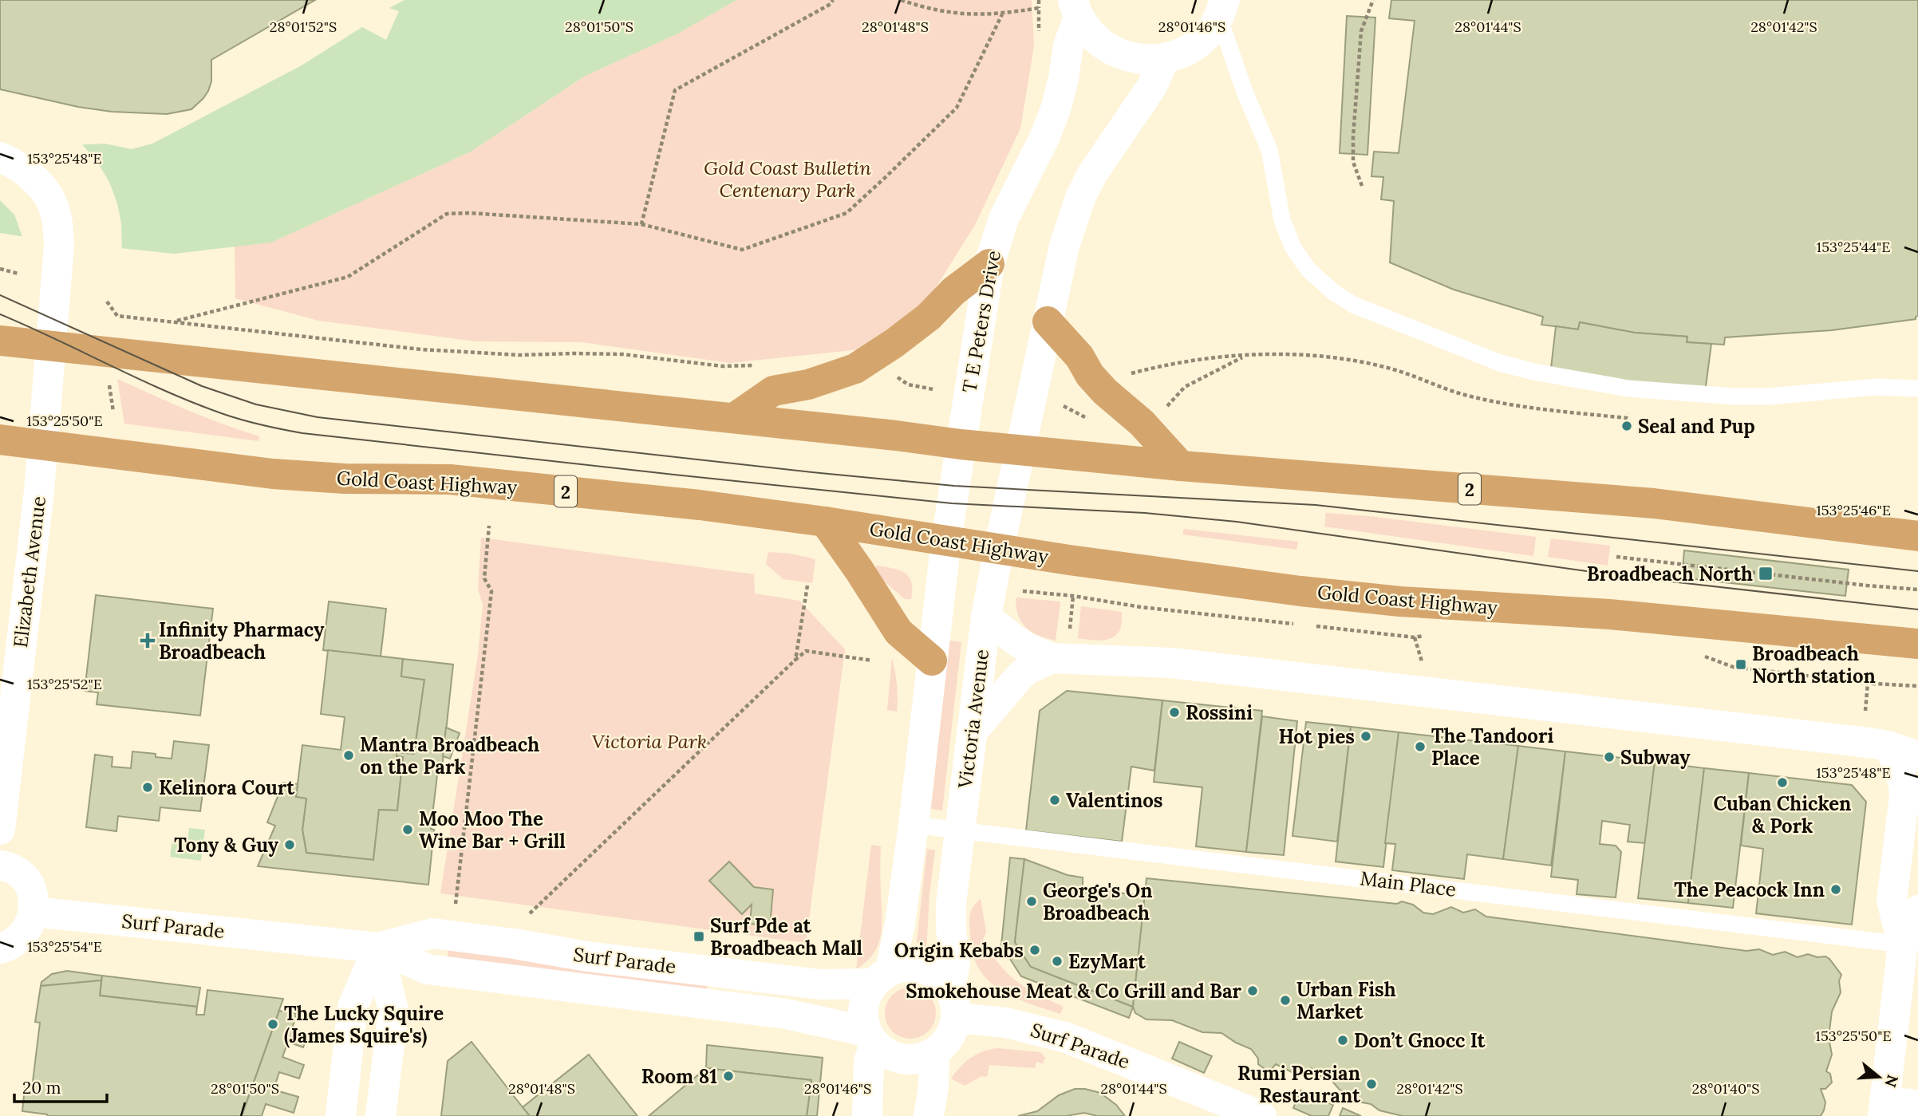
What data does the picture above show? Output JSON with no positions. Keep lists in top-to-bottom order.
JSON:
{
  "streets": {
    "highway": ["Gold Coast Highway", "2"],
    "street": [
      "T E Peters Drive",
      "Elizabeth Avenue",
      "Victoria Avenue",
      "Surf Parade"
    ],
    "lane": ["Main Place"]
  },
  "crossings": [
    ["T E Peters Drive", "Gold Coast Highway"],
    ["T E Peters Drive", "2"],
    ["Gold Coast Highway", "Elizabeth Avenue"],
    ["Gold Coast Highway", "Victoria Avenue"],
    ["2", "Elizabeth Avenue"],
    ["2", "Victoria Avenue"],
    ["Victoria Avenue", "Main Place"],
    ["Victoria Avenue", "Surf Parade"]
  ],
  "parks": ["Gold Coast Bulletin Centenary Park", "Victoria Park"],
  "places": {
    "other": [
      "Seal and Pup",
      "Rossini",
      "Hot pies",
      "The Tandoori Place",
      "Mantra Broadbeach on the Park",
      "Subway",
      "Cuban Chicken & Pork",
      "Kelinora Court",
      "Valentinos",
      "Moo Moo The Wine Bar + Grill",
      "Tony & Guy",
      "The Peacock Inn",
      "George's On Broadbeach",
      "Origin Kebabs",
      "EzyMart",
      "Smokehouse Meat & Co Grill and Bar",
      "Urban Fish Market",
      "The Lucky Squire (James Squire's)",
      "Don’t Gnocc It",
      "Room 81",
      "Rumi Persian Restaurant"
    ],
    "transit": ["Broadbeach North", "Broadbeach North station", "Surf Pde at Broadbeach Mall"],
    "health": ["Infinity Pharmacy Broadbeach"]
  },
  "scale_bar": "20 m",
  "north": "right",
  "coordinates": [
    "28°01'52\"S",
    "28°01'50\"S",
    "28°01'48\"S",
    "28°01'46\"S",
    "28°01'44\"S",
    "28°01'42\"S",
    "153°25'48\"E",
    "153°25'44\"E",
    "153°25'50\"E",
    "153°25'46\"E",
    "153°25'52\"E",
    "153°25'54\"E",
    "28°01'40\"S"
  ]
}
